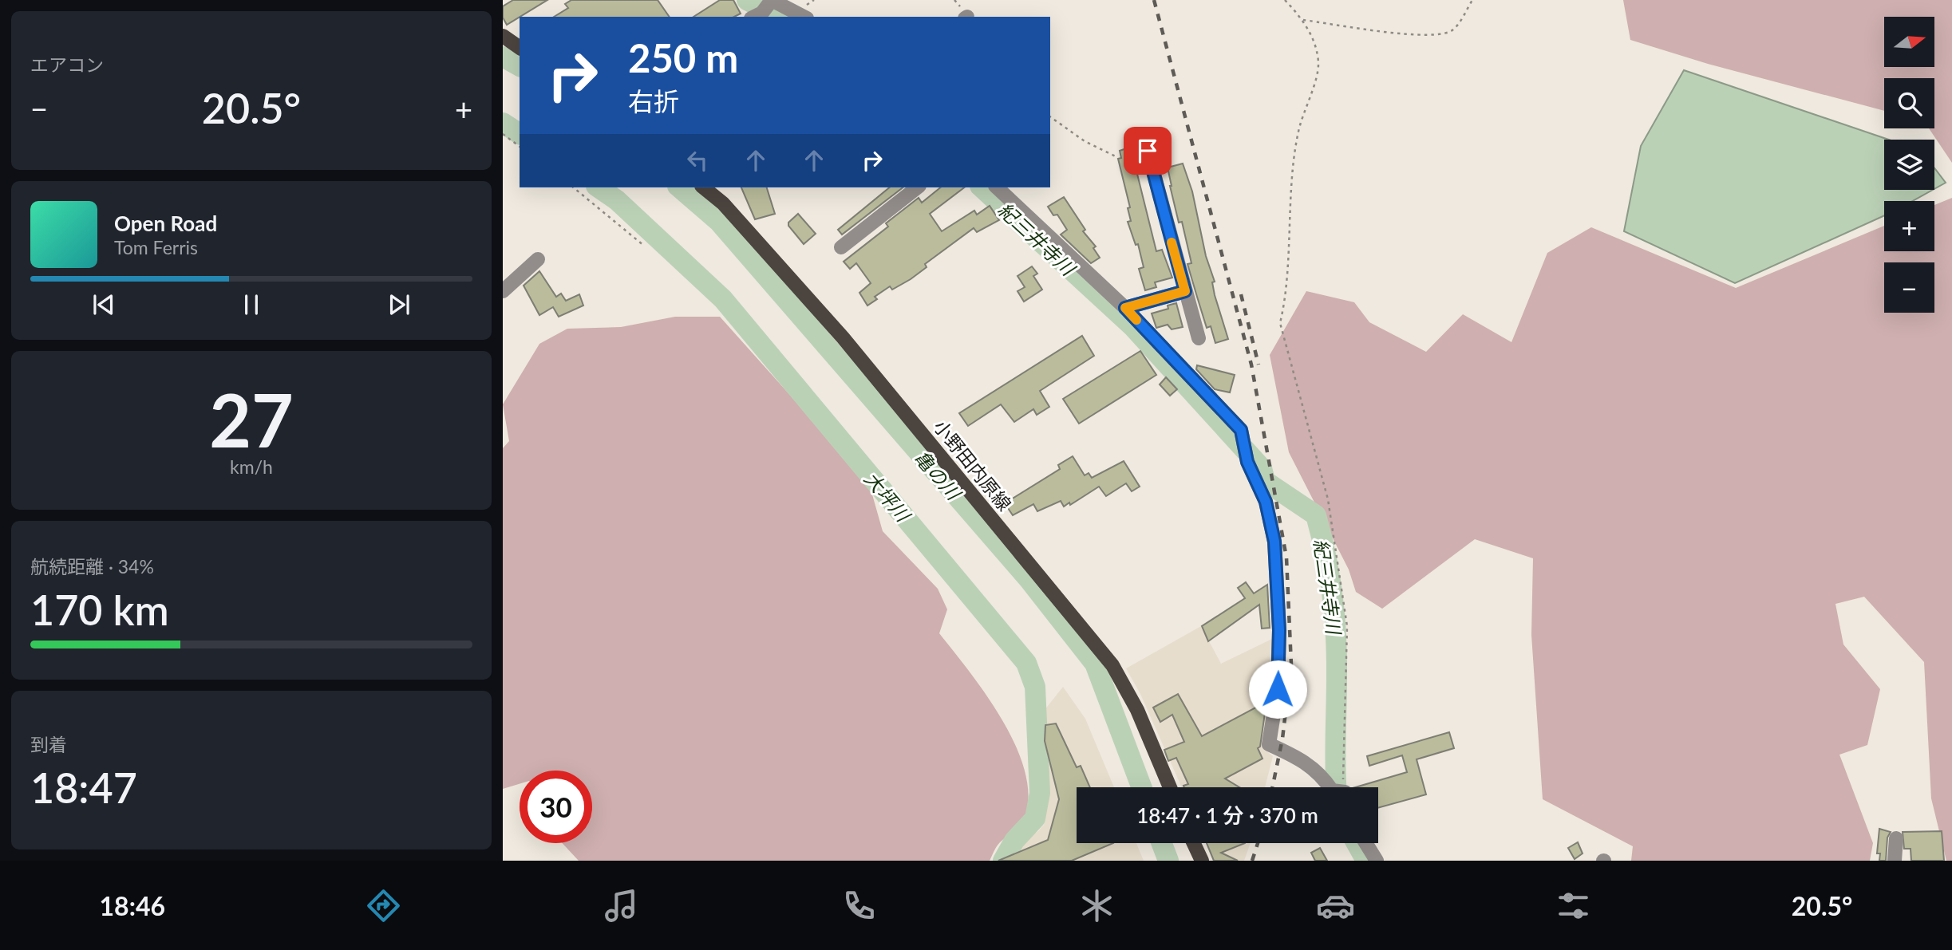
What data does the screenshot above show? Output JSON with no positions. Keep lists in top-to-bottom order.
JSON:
{
  "streets": {
    "main road": ["小野田内原線"]
  },
  "water": ["紀三井寺川", "亀の川", "大坪川"],
  "north": "right",
  "page": {
    "tile": [
      "エアコン",
      ["27", "km/h"],
      ["航続距離 · 34%", "170 km"],
      ["到着", "18:47"]
    ],
    "map_buttons": ["+", "−"],
    "turn": ["250 m", "右折"],
    "heat": ["−", "20.5°", "+"],
    "song": ["Open Road", "Tom Ferris"],
    "limit": "30",
    "trip": "18:47 · 1 分 · 370 m",
    "tabs": ["18:46", "20.5°"]
  }
}
